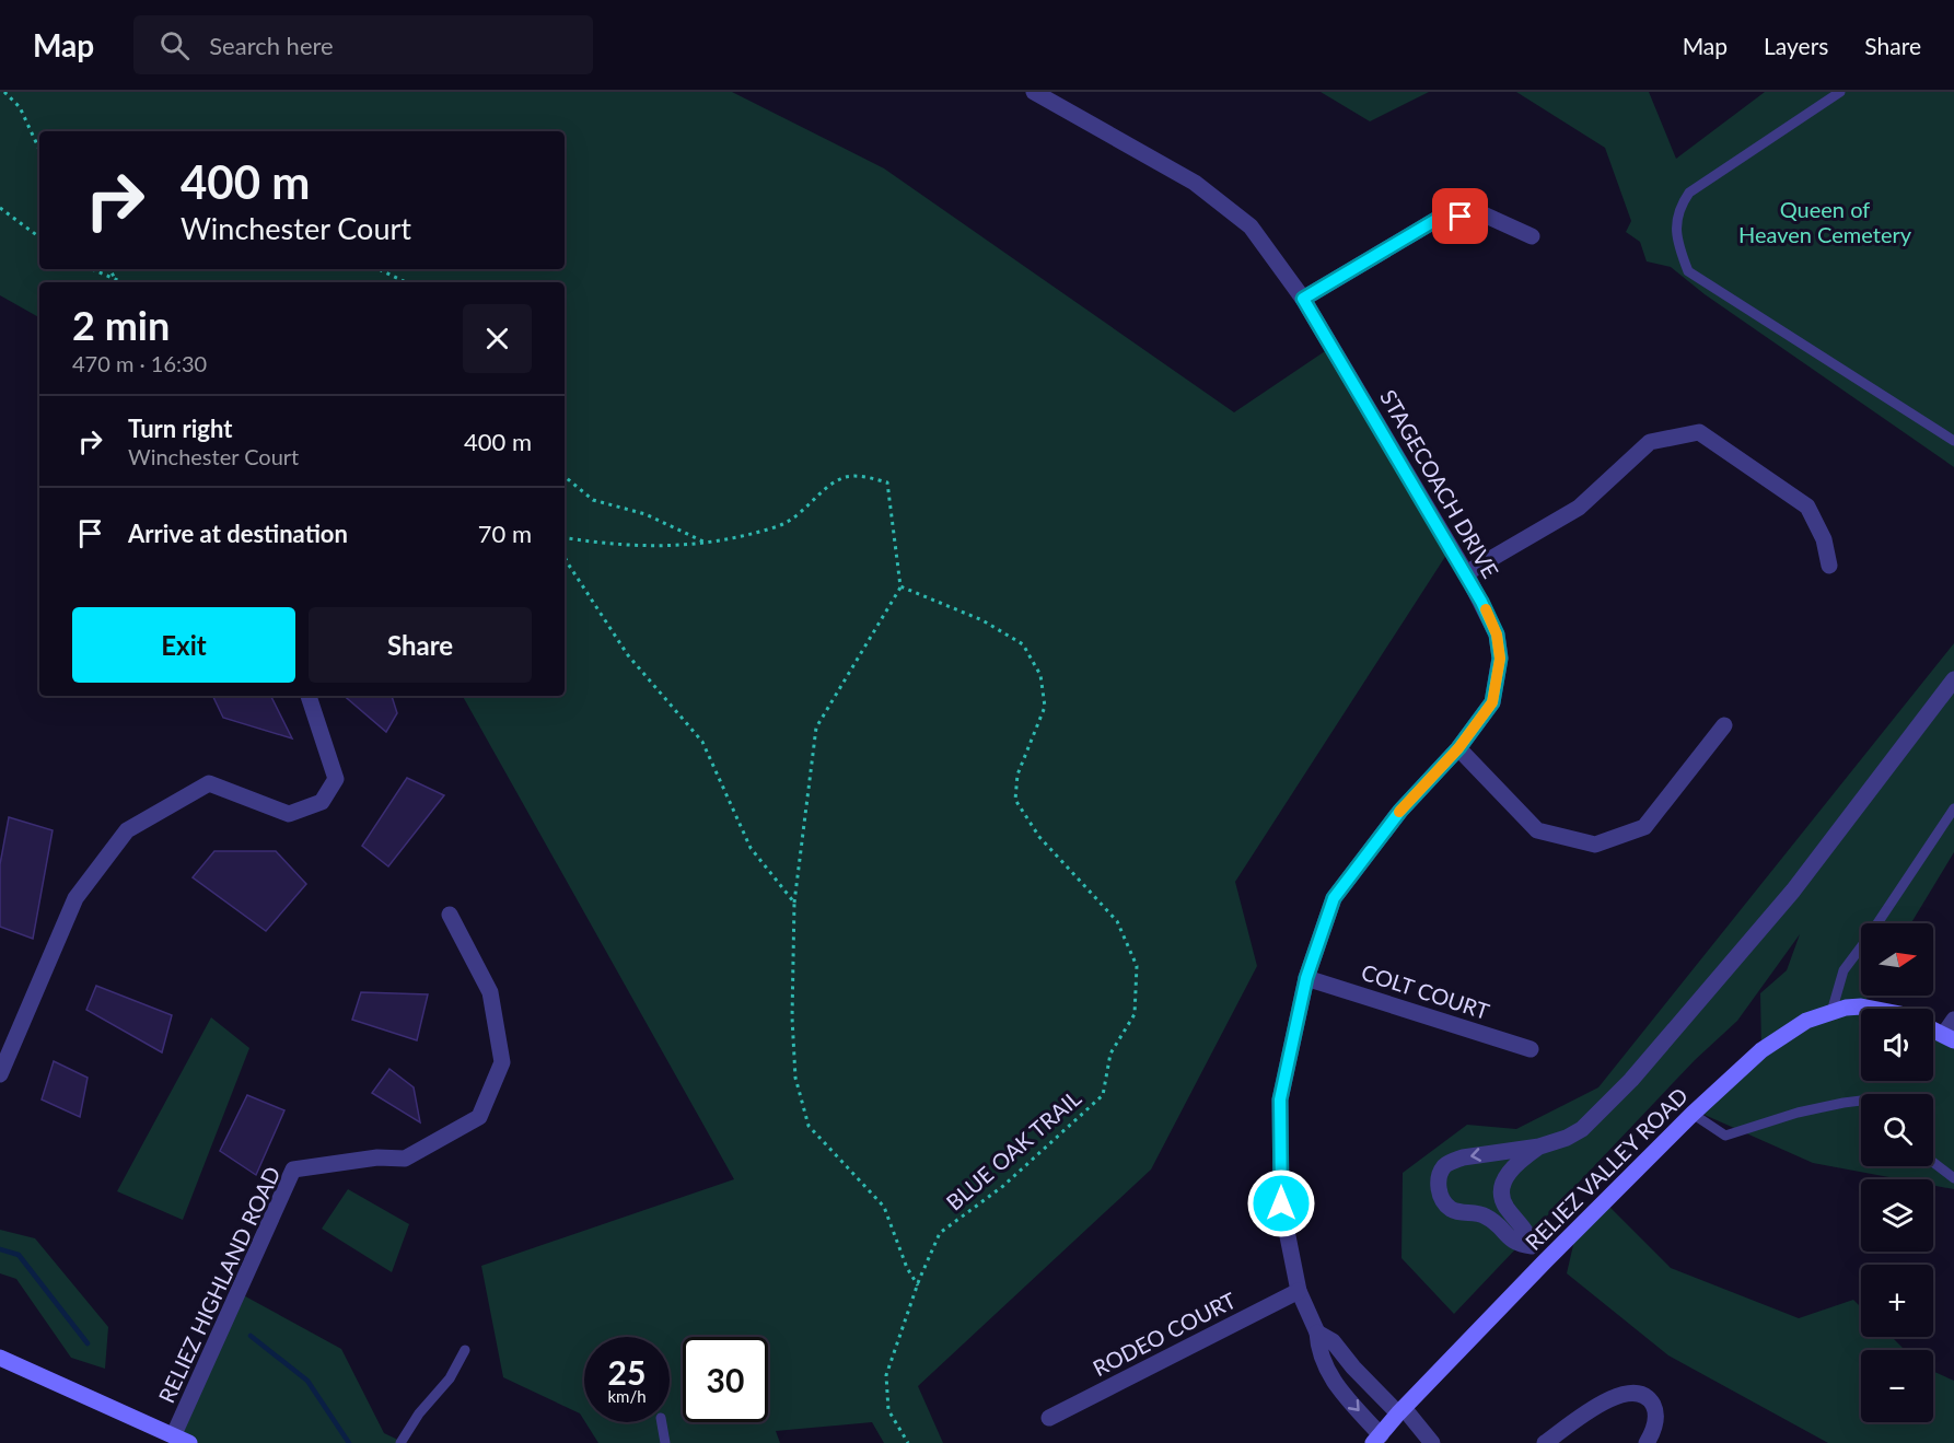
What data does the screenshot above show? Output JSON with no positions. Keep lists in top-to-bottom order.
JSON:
{
  "streets": {
    "main road": ["RELIEZ VALLEY ROAD"],
    "street": [
      "STAGECOACH DRIVE",
      "COLT COURT",
      "RELIEZ HIGHLAND ROAD",
      "RODEO COURT"
    ],
    "path": ["BLUE OAK TRAIL"]
  },
  "crossings": [
    ["STAGECOACH DRIVE", "COLT COURT"],
    ["STAGECOACH DRIVE", "RELIEZ VALLEY ROAD"],
    ["STAGECOACH DRIVE", "RODEO COURT"]
  ],
  "parks": ["Queen of Heaven Cemetery"],
  "north": "right",
  "page": {
    "header": "Map",
    "search": "Search here",
    "nav": ["Map", "Layers", "Share"],
    "turn": ["400 m", "Winchester Court"],
    "heading": ["2 min", "470 m · 16:30"],
    "list": [
      {
        "name": "Turn right",
        "note": "Winchester Court",
        "value": "400 m"
      },
      {
        "name": "Arrive at destination",
        "value": "70 m"
      }
    ],
    "buttons": ["Exit", "Share"],
    "map_buttons": ["+", "−"],
    "speed": "25 km/h",
    "limit": "30"
  }
}
